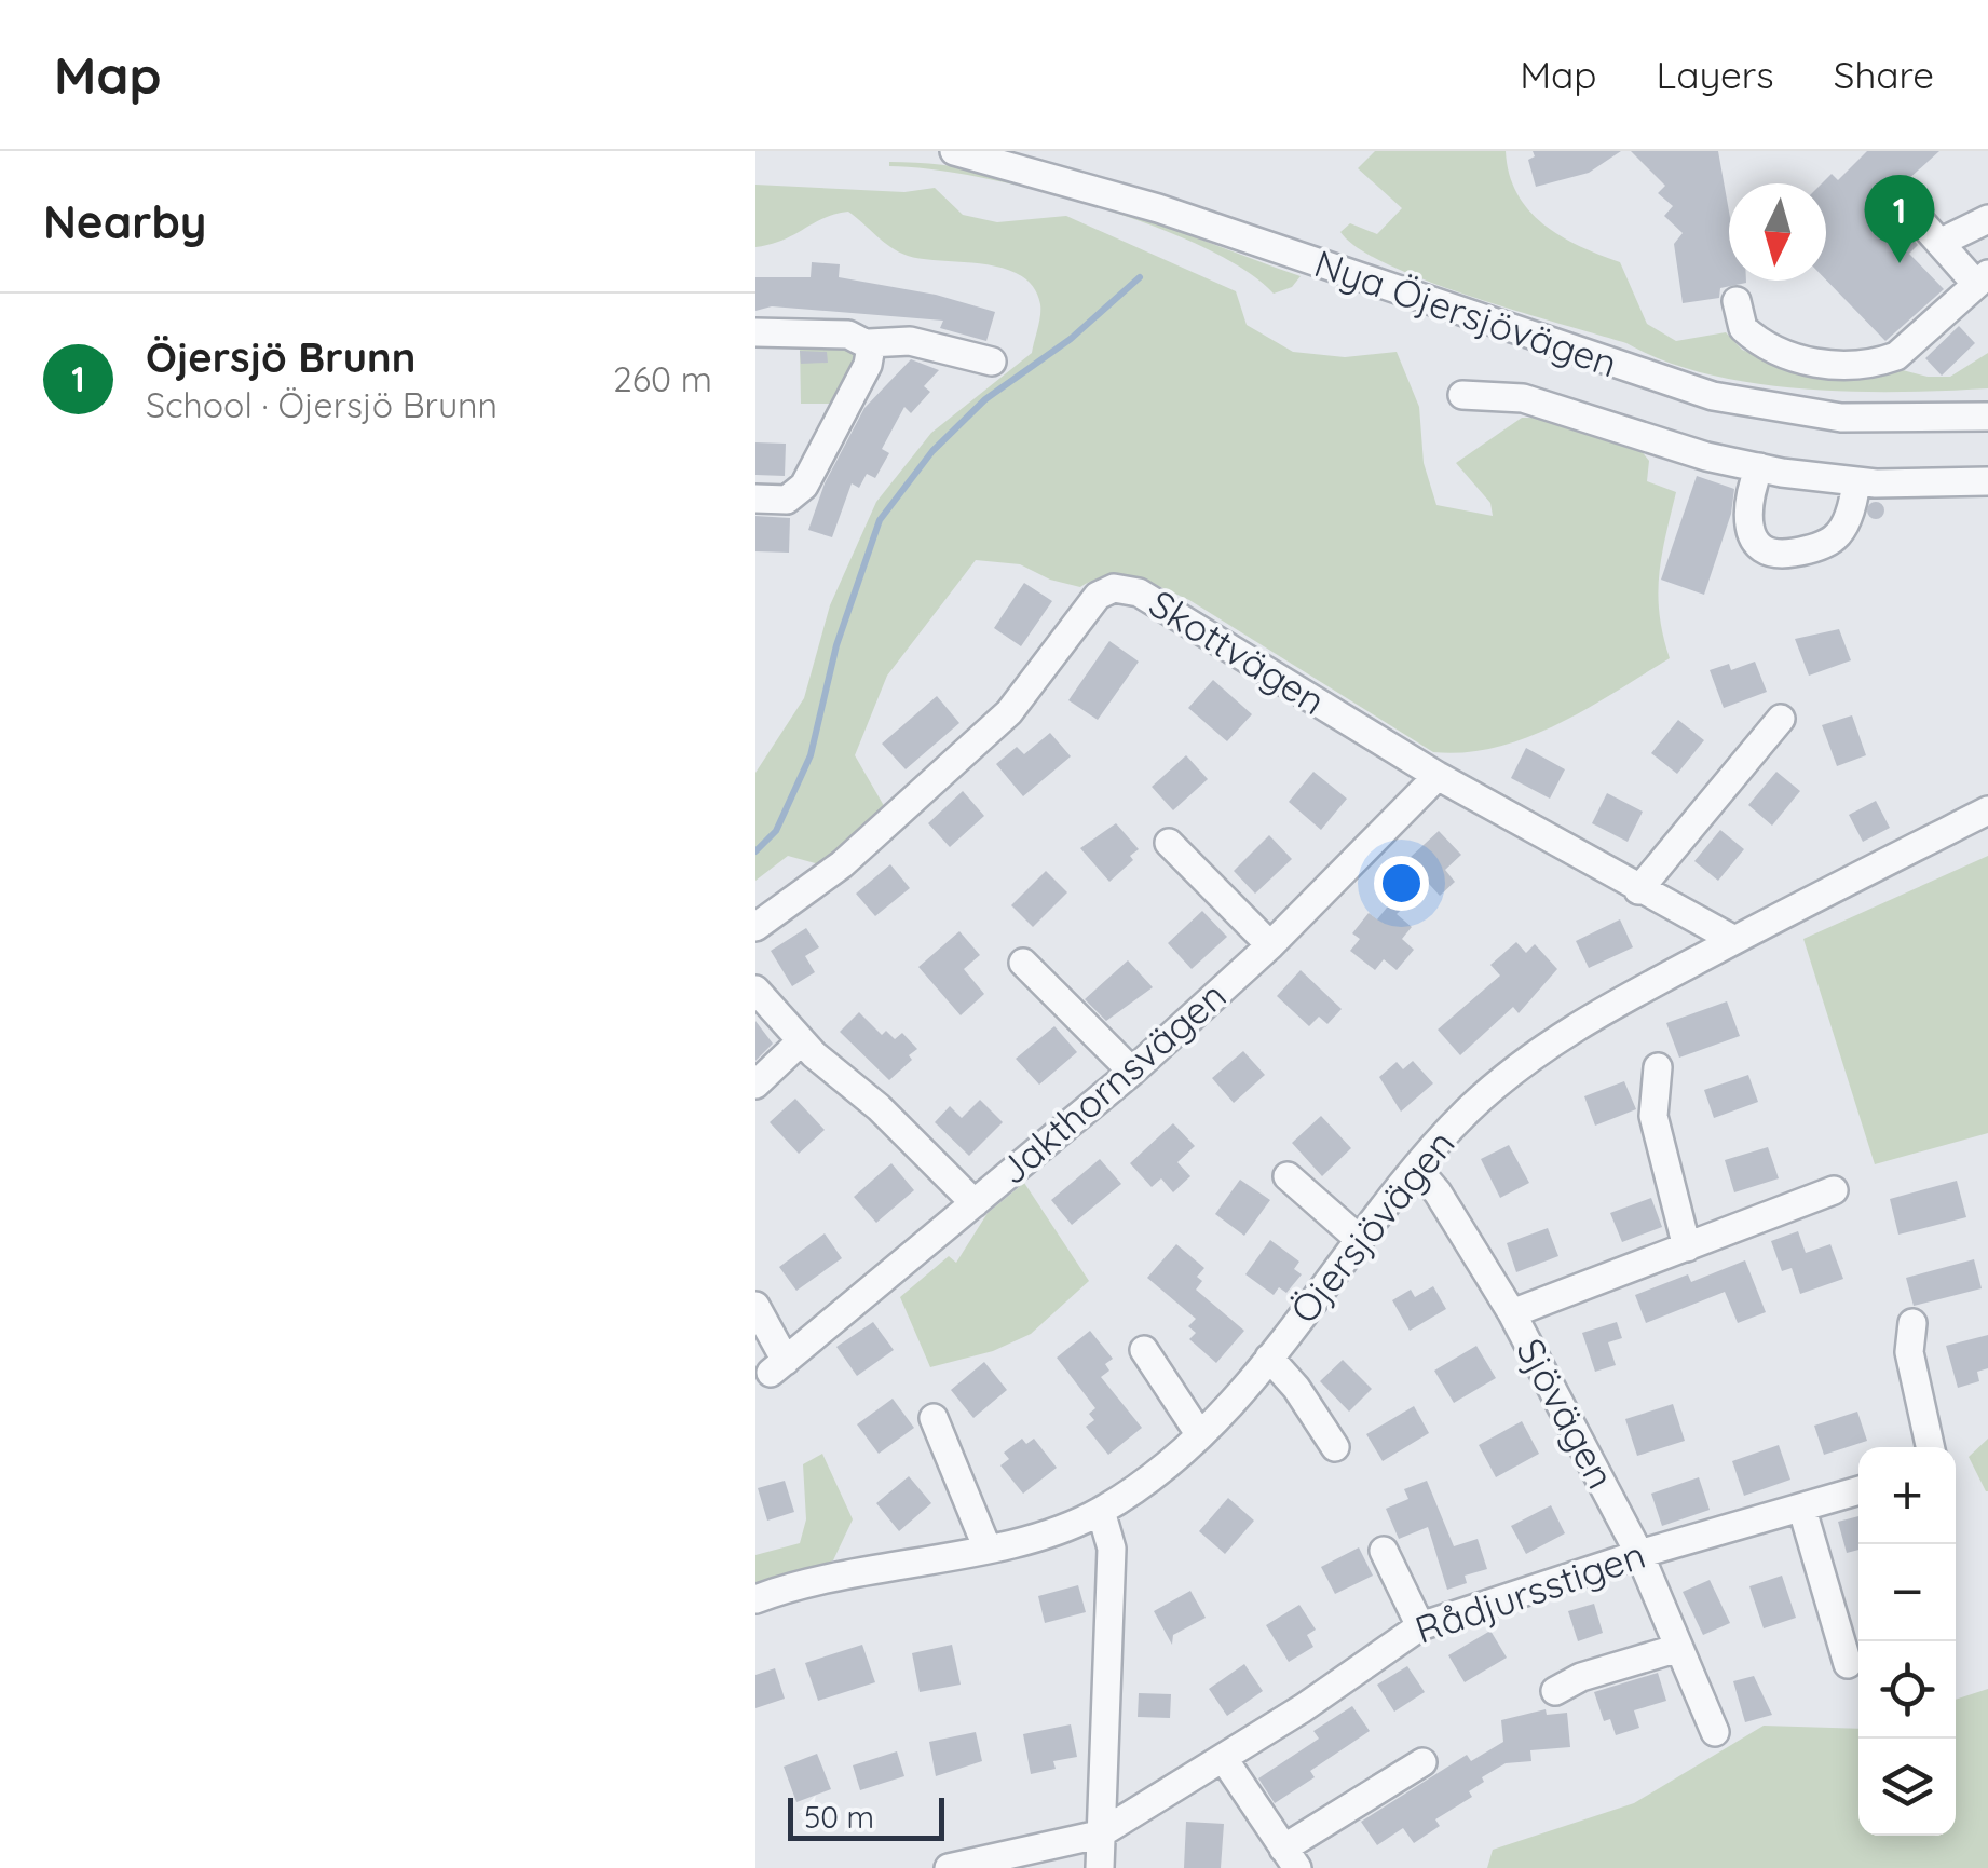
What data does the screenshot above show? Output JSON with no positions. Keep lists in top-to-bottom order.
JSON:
{
  "streets": {
    "street": [
      "Nya Öjersjövägen",
      "Skottvägen",
      "Jakthornsvägen",
      "Öjersjövägen",
      "Sjövägen",
      "Rådjursstigen"
    ]
  },
  "crossings": [
    ["Skottvägen", "Jakthornsvägen"],
    ["Skottvägen", "Öjersjövägen"],
    ["Öjersjövägen", "Sjövägen"],
    ["Sjövägen", "Rådjursstigen"]
  ],
  "scale_bar": "50 m",
  "north": "bottom",
  "page": {
    "header": "Map",
    "nav": ["Map", "Layers", "Share"],
    "heading": "Nearby",
    "pins": "1",
    "list": [
      {
        "mark": "1",
        "name": "Öjersjö Brunn",
        "note": "School · Öjersjö Brunn",
        "value": "260 m"
      }
    ],
    "map_buttons": ["+", "−"],
    "scale": "50 m"
  }
}
